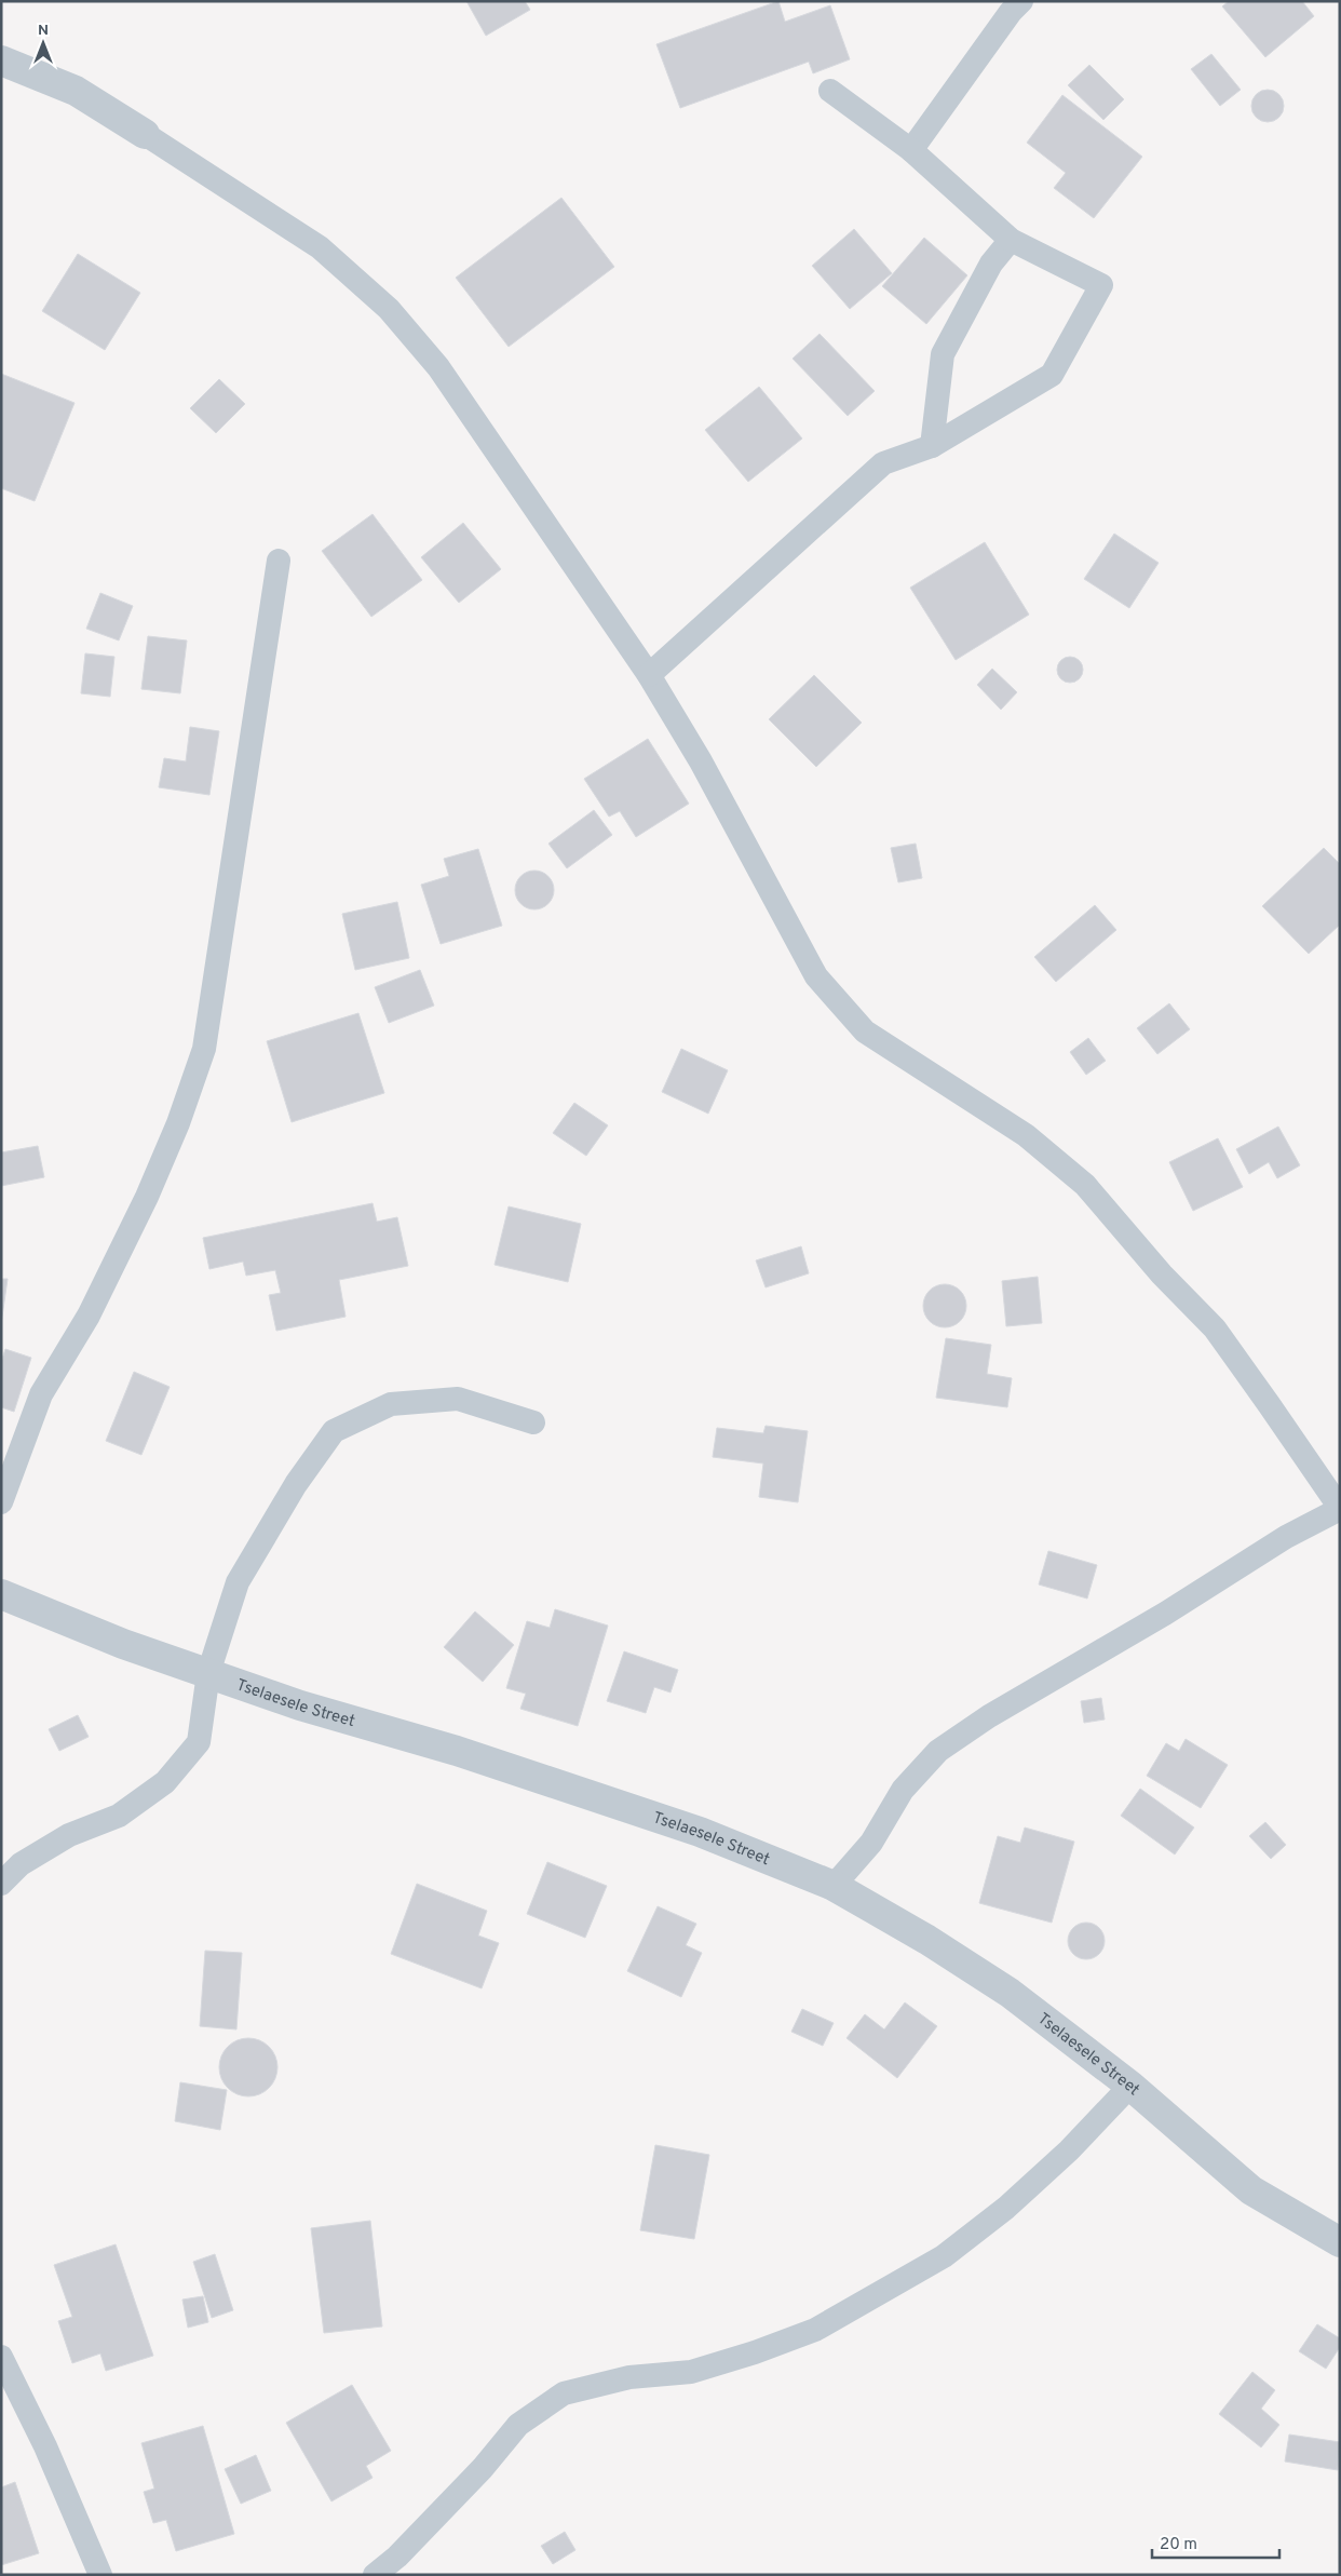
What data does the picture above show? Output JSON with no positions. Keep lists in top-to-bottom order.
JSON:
{
  "streets": {
    "street": ["Tselaesele Street"]
  },
  "scale_bar": "20 m",
  "north": "top"
}
